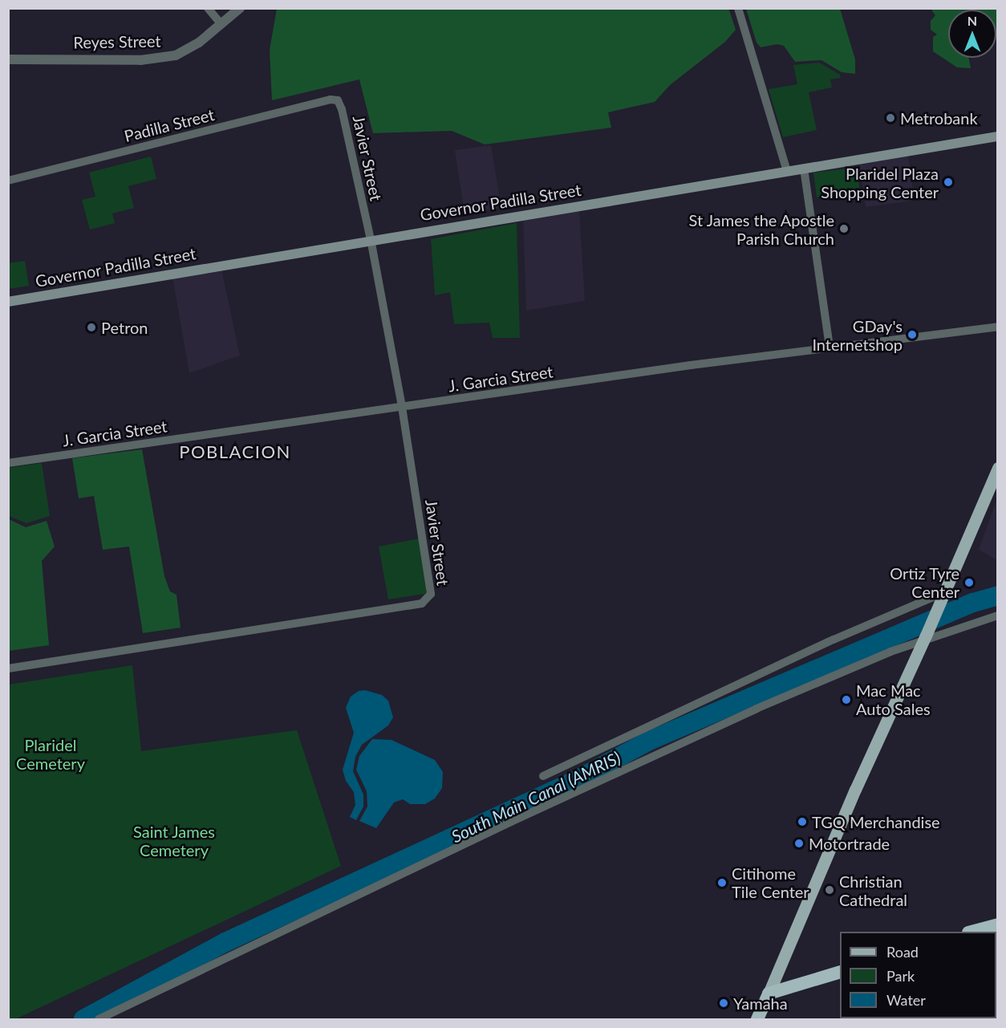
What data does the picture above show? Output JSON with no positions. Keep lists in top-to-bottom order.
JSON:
{
  "streets": {
    "main road": ["Governor Padilla Street"],
    "street": [
      "Reyes Street",
      "Padilla Street",
      "Javier Street",
      "J. Garcia Street"
    ]
  },
  "crossings": [
    ["Padilla Street", "Javier Street"],
    ["Javier Street", "Governor Padilla Street"],
    ["Javier Street", "J. Garcia Street"]
  ],
  "districts": ["POBLACION"],
  "water": ["South Main Canal (AMRIS)"],
  "parks": ["Plaridel Cemetery", "Saint James Cemetery"],
  "places": [
    "Metrobank",
    "Plaridel Plaza Shopping Center",
    "St James the Apostle Parish Church",
    "Petron",
    "GDay's Internetshop",
    "Ortiz Tyre Center",
    "Mac Mac Auto Sales",
    "TGQ Merchandise",
    "Motortrade",
    "Citihome Tile Center",
    "Christian Cathedral",
    "Yamaha"
  ],
  "legend": ["Road", "Park", "Water"],
  "north": "top"
}
